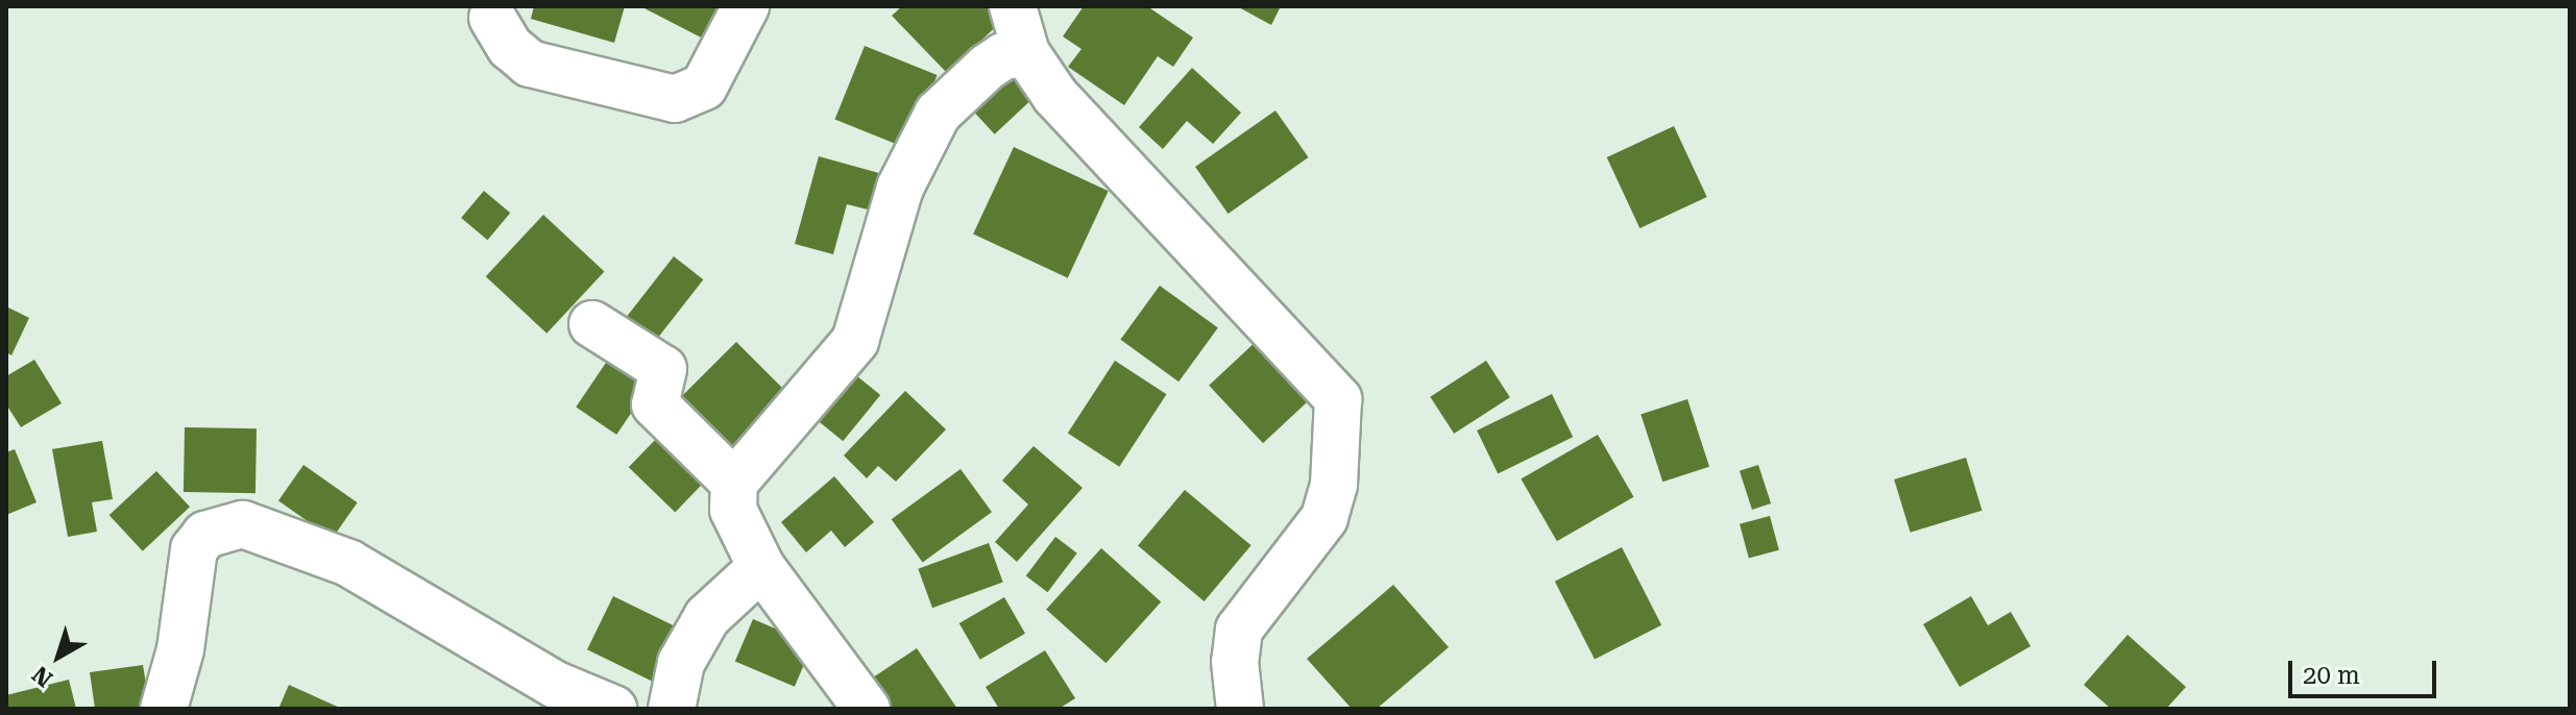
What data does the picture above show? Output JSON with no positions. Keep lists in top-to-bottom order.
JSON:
{
  "scale_bar": "20 m",
  "north": "bottom left"
}
